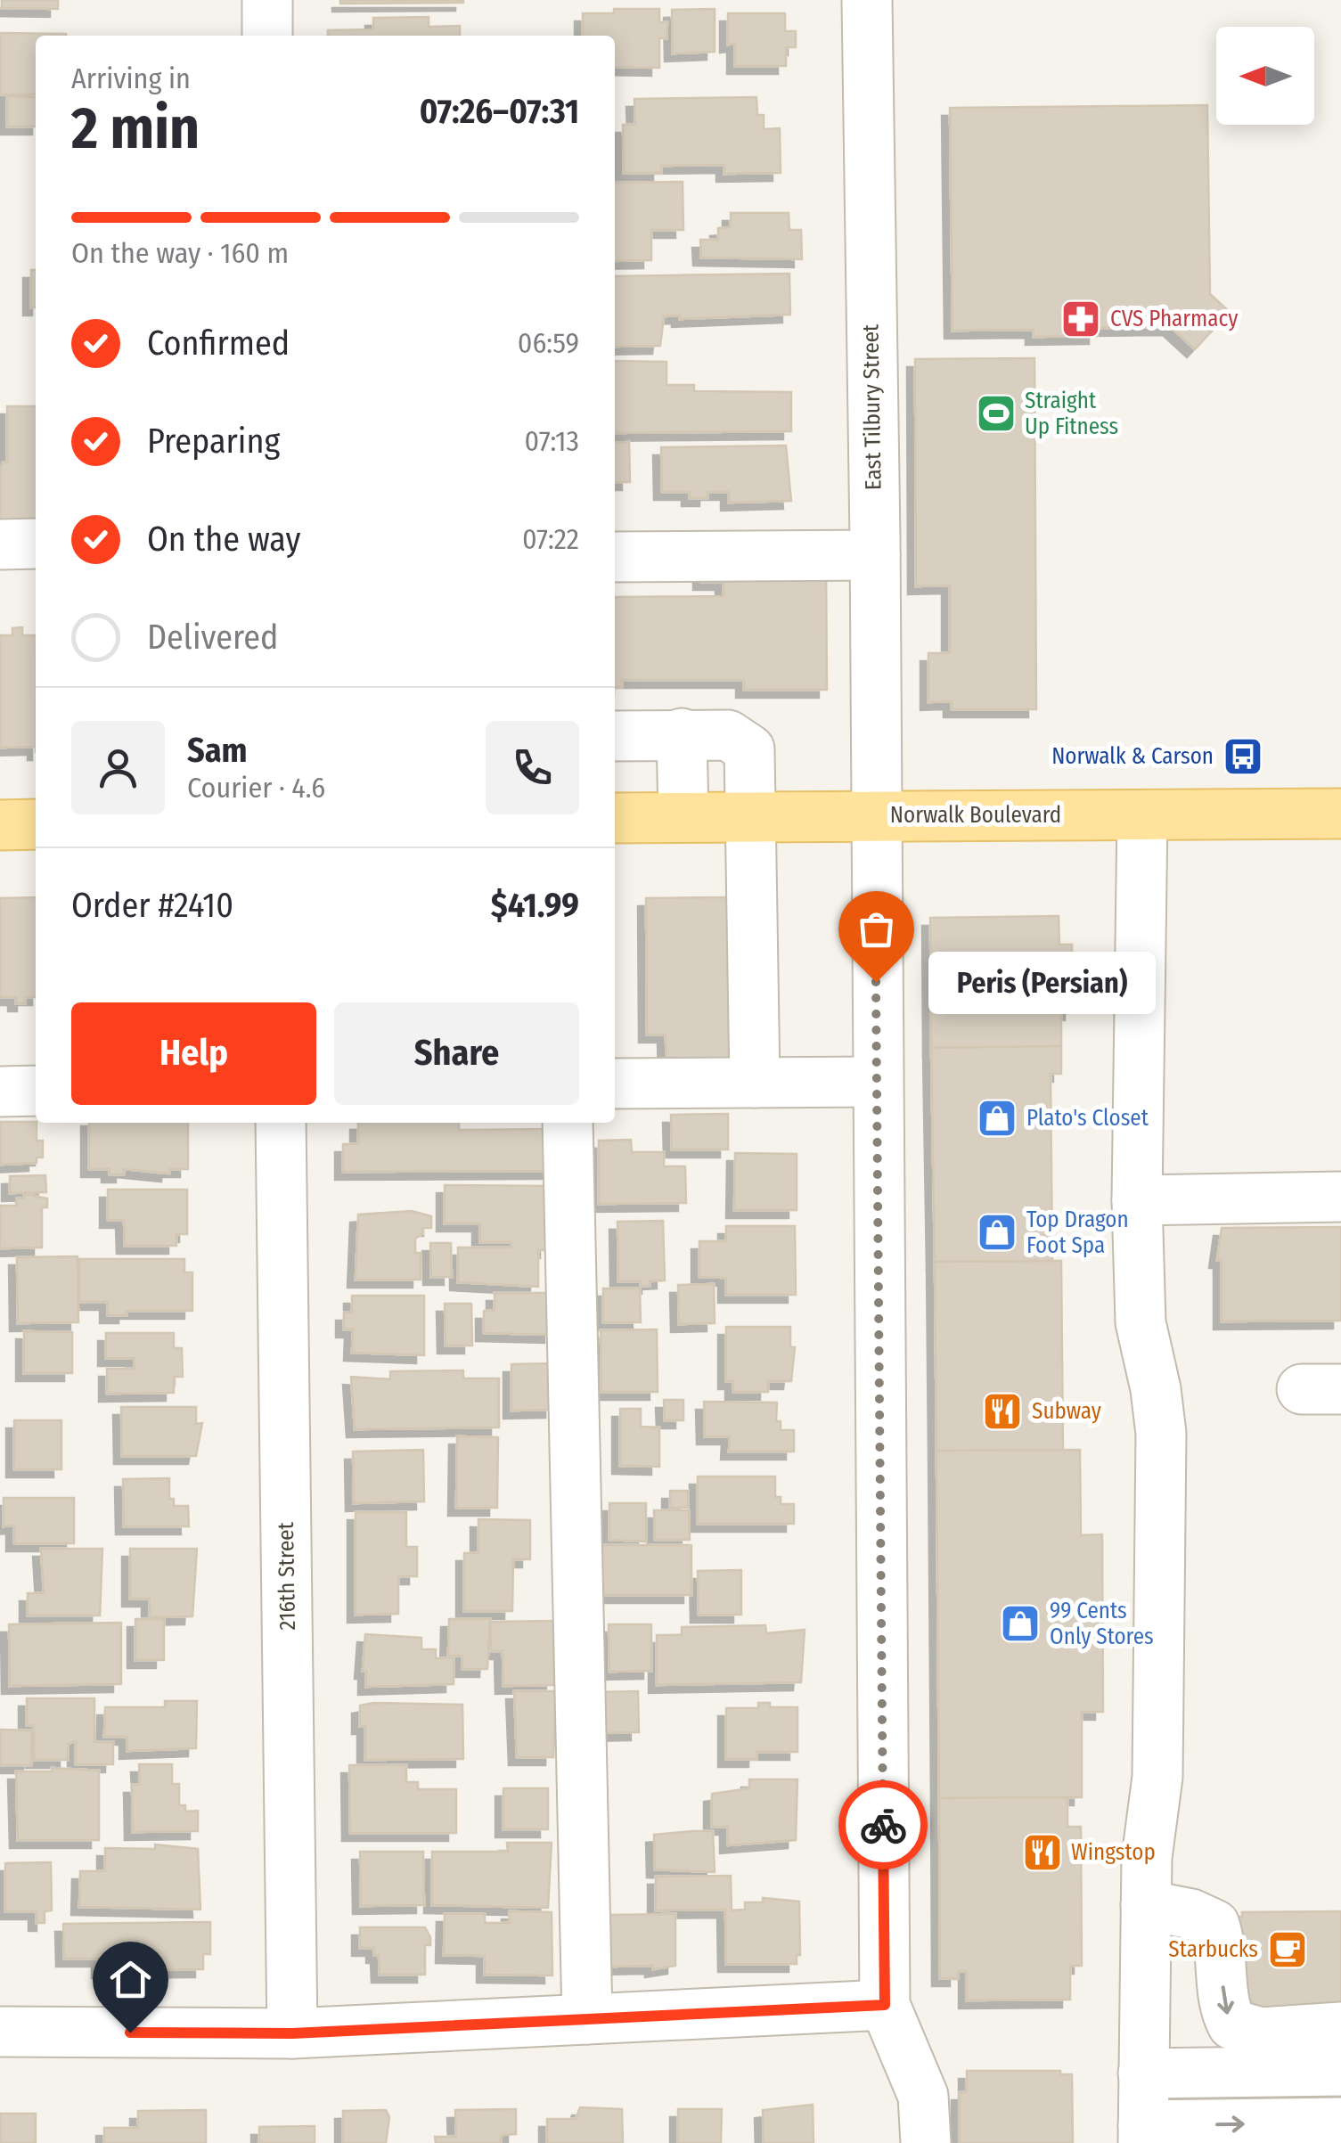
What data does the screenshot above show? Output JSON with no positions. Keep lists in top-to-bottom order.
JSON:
{
  "streets": {
    "main road": ["Norwalk Boulevard"],
    "street": ["East Tilbury Street", "216th Street"]
  },
  "crossings": [
    ["East Tilbury Street", "Norwalk Boulevard"]
  ],
  "places": {
    "pharmacy": ["CVS Pharmacy"],
    "sports": ["Straight Up Fitness"],
    "bus stop": ["Norwalk & Carson"],
    "other": ["Peris (Persian)"],
    "shop": ["Plato's Closet", "Top Dragon Foot Spa", "99 Cents Only Stores"],
    "restaurant": ["Subway", "Wingstop"],
    "cafe": ["Starbucks"]
  },
  "north": "left",
  "page": {
    "heading": ["2 min", "Arriving in", "07:26–07:31"],
    "panel": [
      "Sam",
      "Courier · 4.6",
      "Order #2410",
      "$41.99"
    ],
    "bar": "On the way · 160 m",
    "list": [
      ["Confirmed", "06:59"],
      ["Preparing", "07:13"],
      ["On the way", "07:22"],
      "Delivered"
    ],
    "bubble": "Peris (Persian)",
    "buttons": ["Help", "Share"]
  }
}
